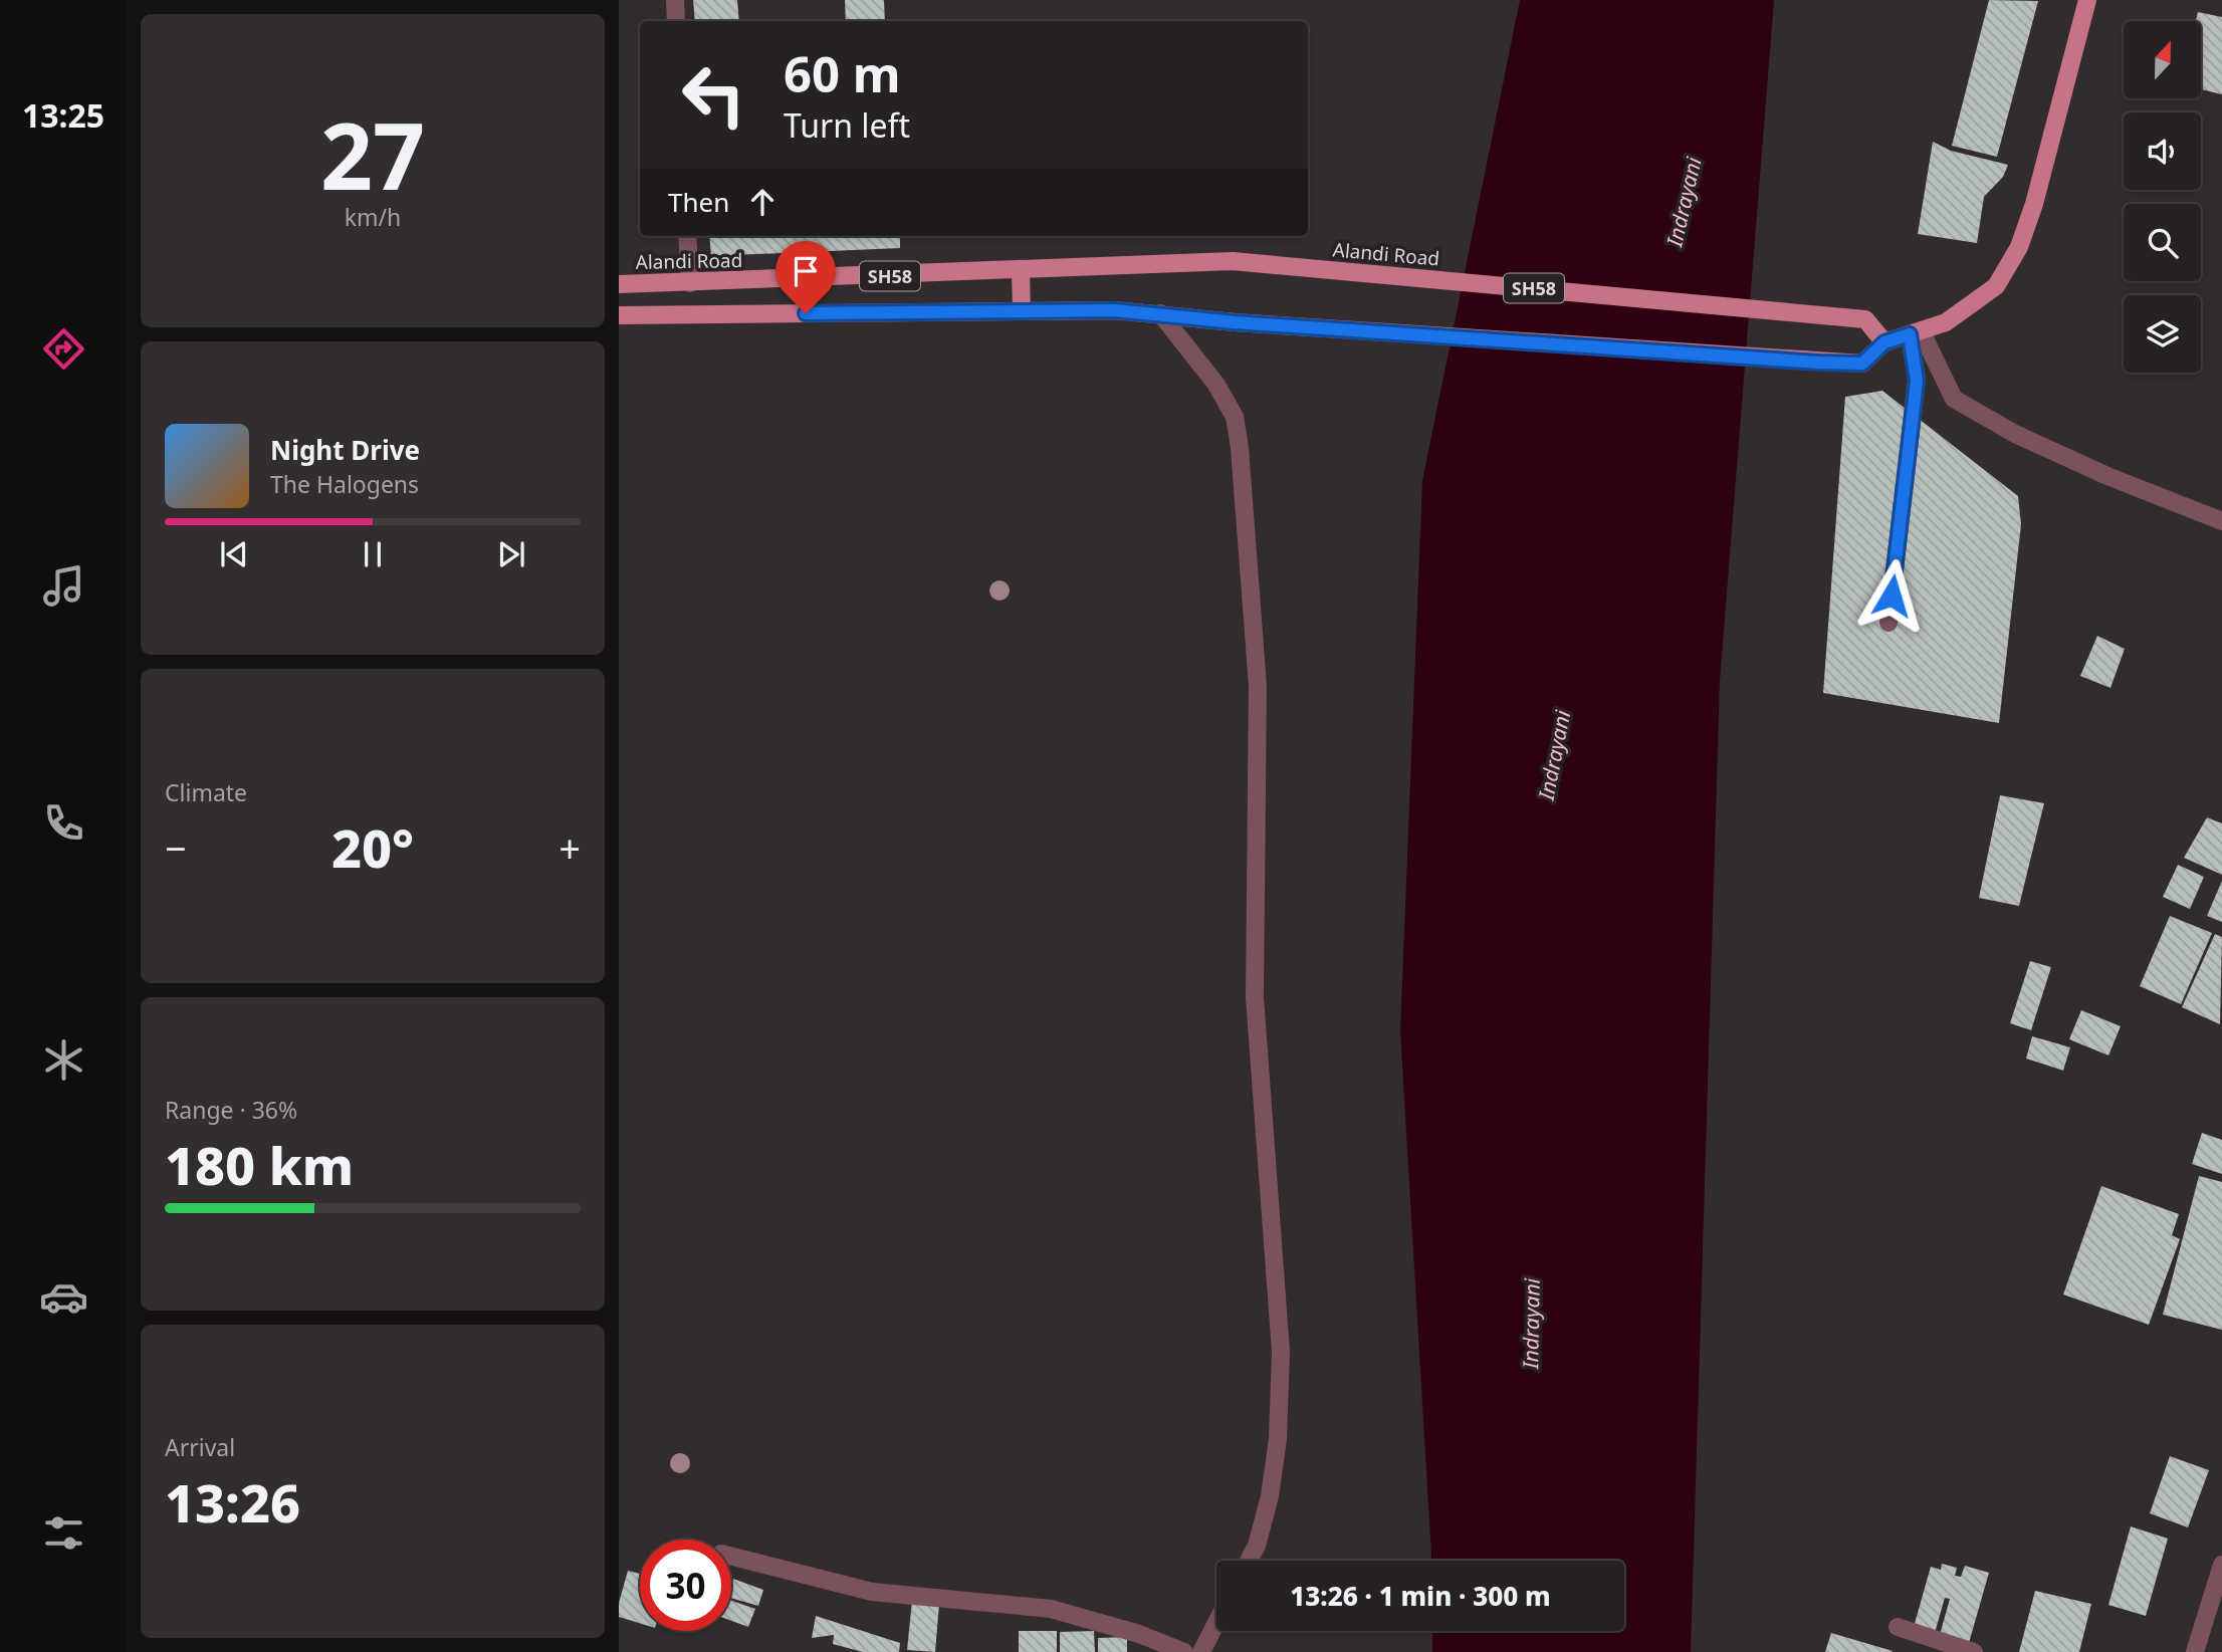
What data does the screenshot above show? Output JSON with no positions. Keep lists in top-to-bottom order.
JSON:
{
  "streets": {
    "main road": ["Alandi Road", "SH58"]
  },
  "crossings": [
    ["Alandi Road", "SH58"]
  ],
  "water": ["Indrayani"],
  "north": "top",
  "page": {
    "tabs": "13:25",
    "tile": [
      ["27", "km/h"],
      "Climate",
      ["Range · 36%", "180 km"],
      ["Arrival", "13:26"]
    ],
    "turn": ["60 m", "Turn left"],
    "then": "Then",
    "song": ["Night Drive", "The Halogens"],
    "heat": ["−", "20°", "+"],
    "limit": "30",
    "trip": "13:26 · 1 min · 300 m"
  }
}
